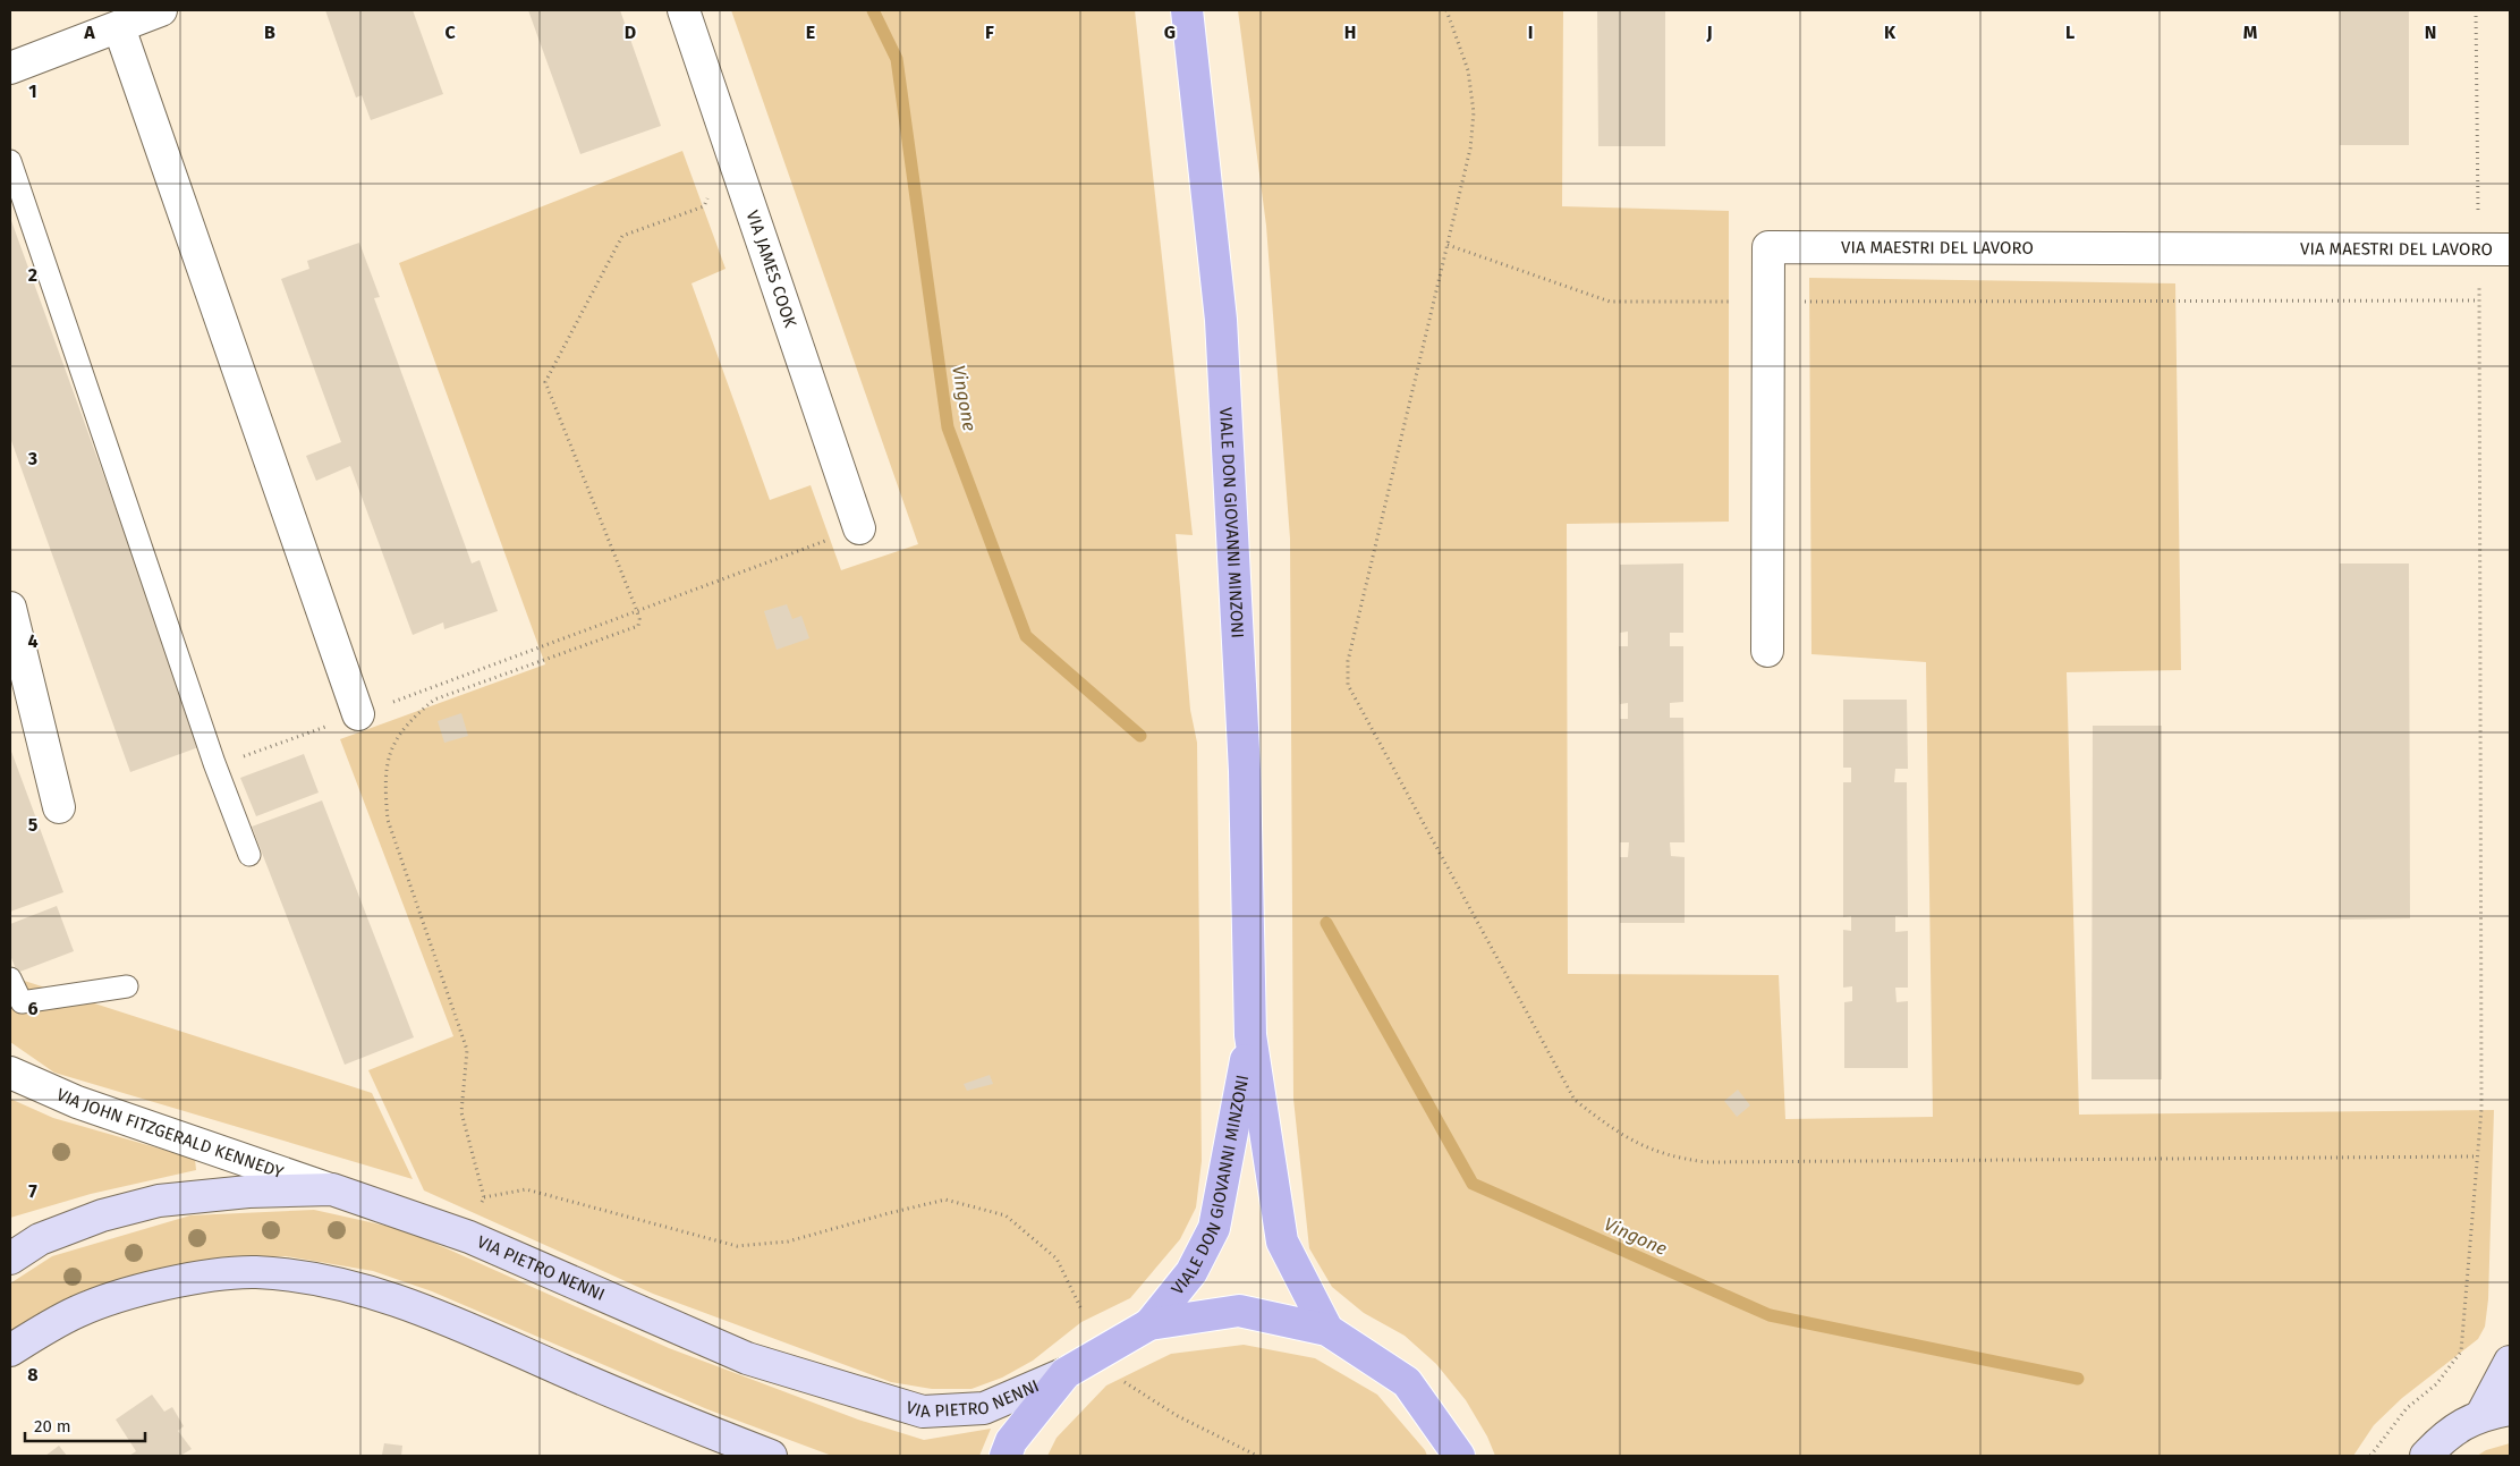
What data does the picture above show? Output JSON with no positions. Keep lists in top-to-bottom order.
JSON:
{
  "streets": {
    "main road": ["VIALE DON GIOVANNI MINZONI"],
    "street": [
      "VIA MAESTRI DEL LAVORO",
      "VIA JAMES COOK",
      "VIA JOHN FITZGERALD KENNEDY",
      "VIA PIETRO NENNI"
    ]
  },
  "crossings": [
    ["VIA JOHN FITZGERALD KENNEDY", "VIA PIETRO NENNI"]
  ],
  "water": ["Vingone"],
  "scale_bar": "20 m",
  "grid": {
    "columns": [
      "A",
      "B",
      "C",
      "D",
      "E",
      "F",
      "G",
      "H",
      "I",
      "J",
      "K",
      "L",
      "M",
      "N"
    ],
    "rows": [
      "1",
      "2",
      "3",
      "4",
      "5",
      "6",
      "7",
      "8"
    ]
  }
}
